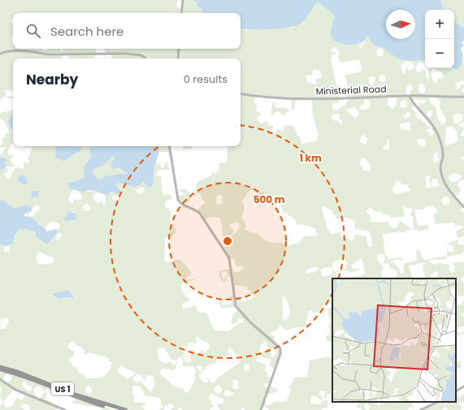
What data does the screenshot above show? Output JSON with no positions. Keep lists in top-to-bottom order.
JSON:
{
  "streets": {
    "highway": ["US 1"],
    "street": ["Ministerial Road"]
  },
  "north": "right",
  "page": {
    "map_buttons": ["+", "−"],
    "search": "Search here",
    "heading": ["Nearby", "0 results"]
  },
  "rings": ["1 km", "500 m"]
}
